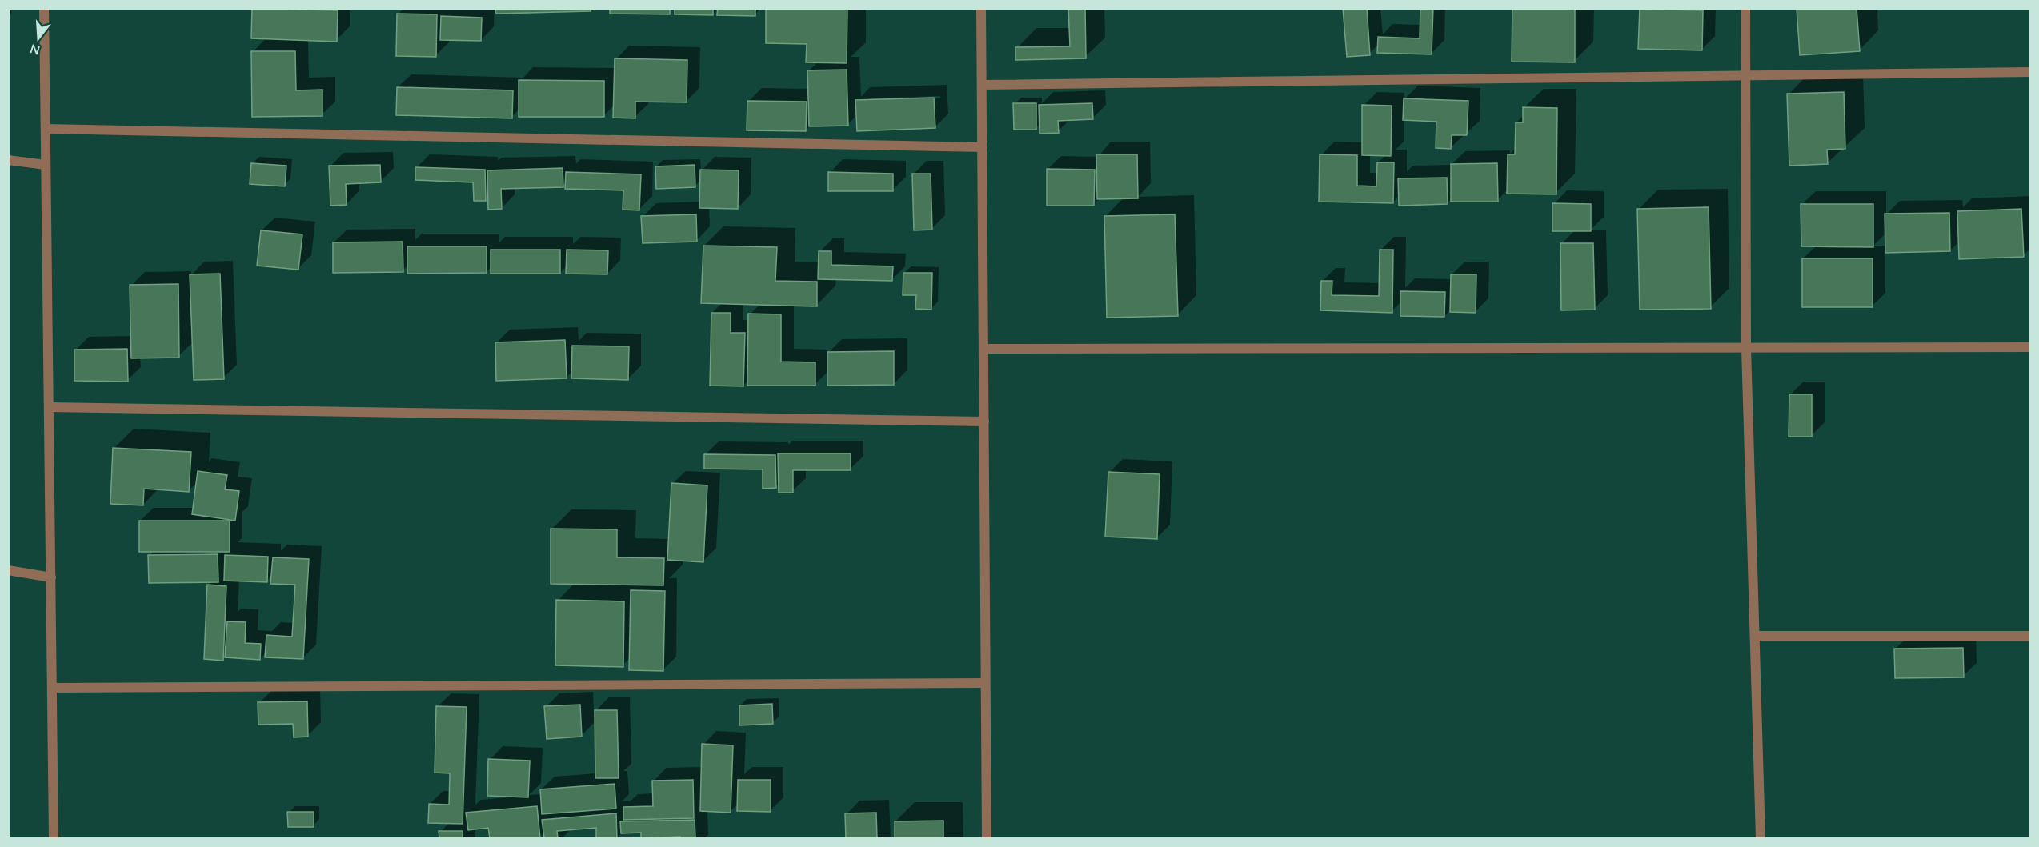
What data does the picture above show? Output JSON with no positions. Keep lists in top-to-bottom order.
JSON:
{
  "north": "bottom"
}
